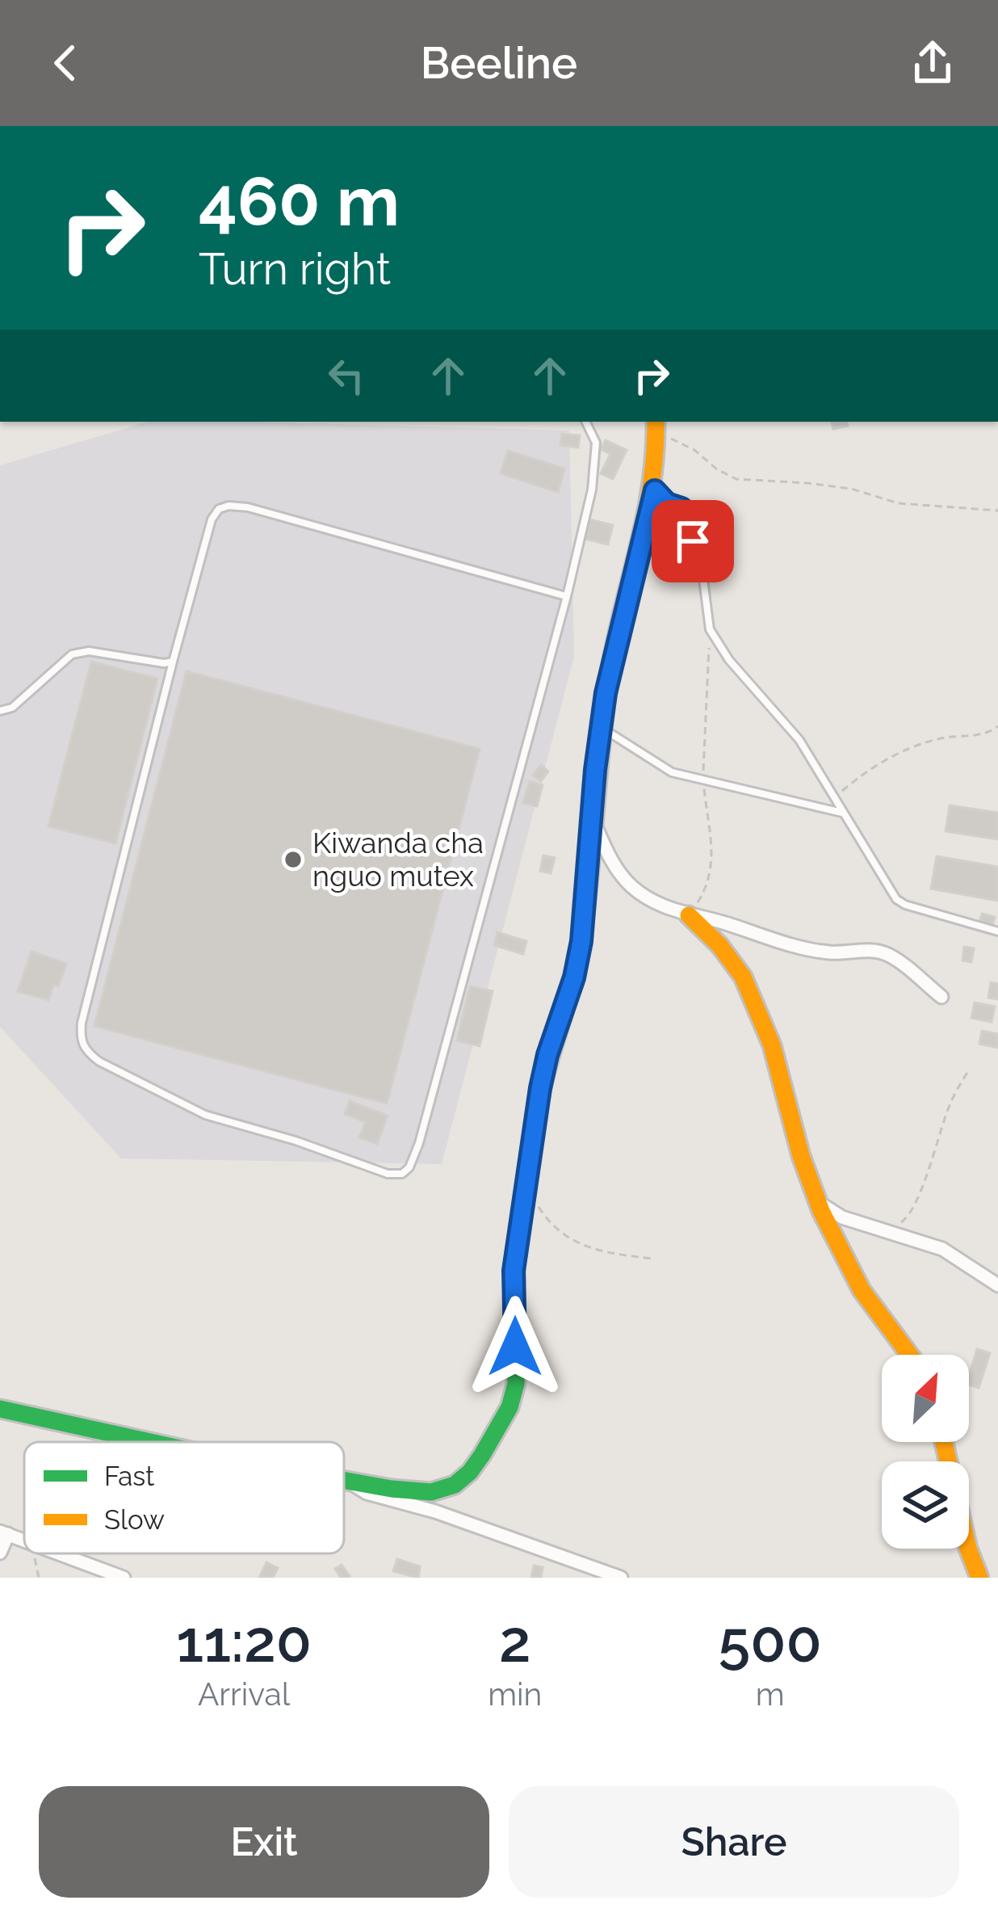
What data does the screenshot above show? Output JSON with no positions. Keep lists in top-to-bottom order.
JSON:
{
  "places": ["Kiwanda cha nguo mutex"],
  "legend": ["Fast", "Slow"],
  "north": "top right",
  "page": {
    "header": "Beeline",
    "turn": ["460 m", "Turn right"],
    "eta": [
      "11:20",
      "Arrival",
      "2",
      "min",
      "500",
      "m"
    ],
    "buttons": ["Exit", "Share"]
  }
}
